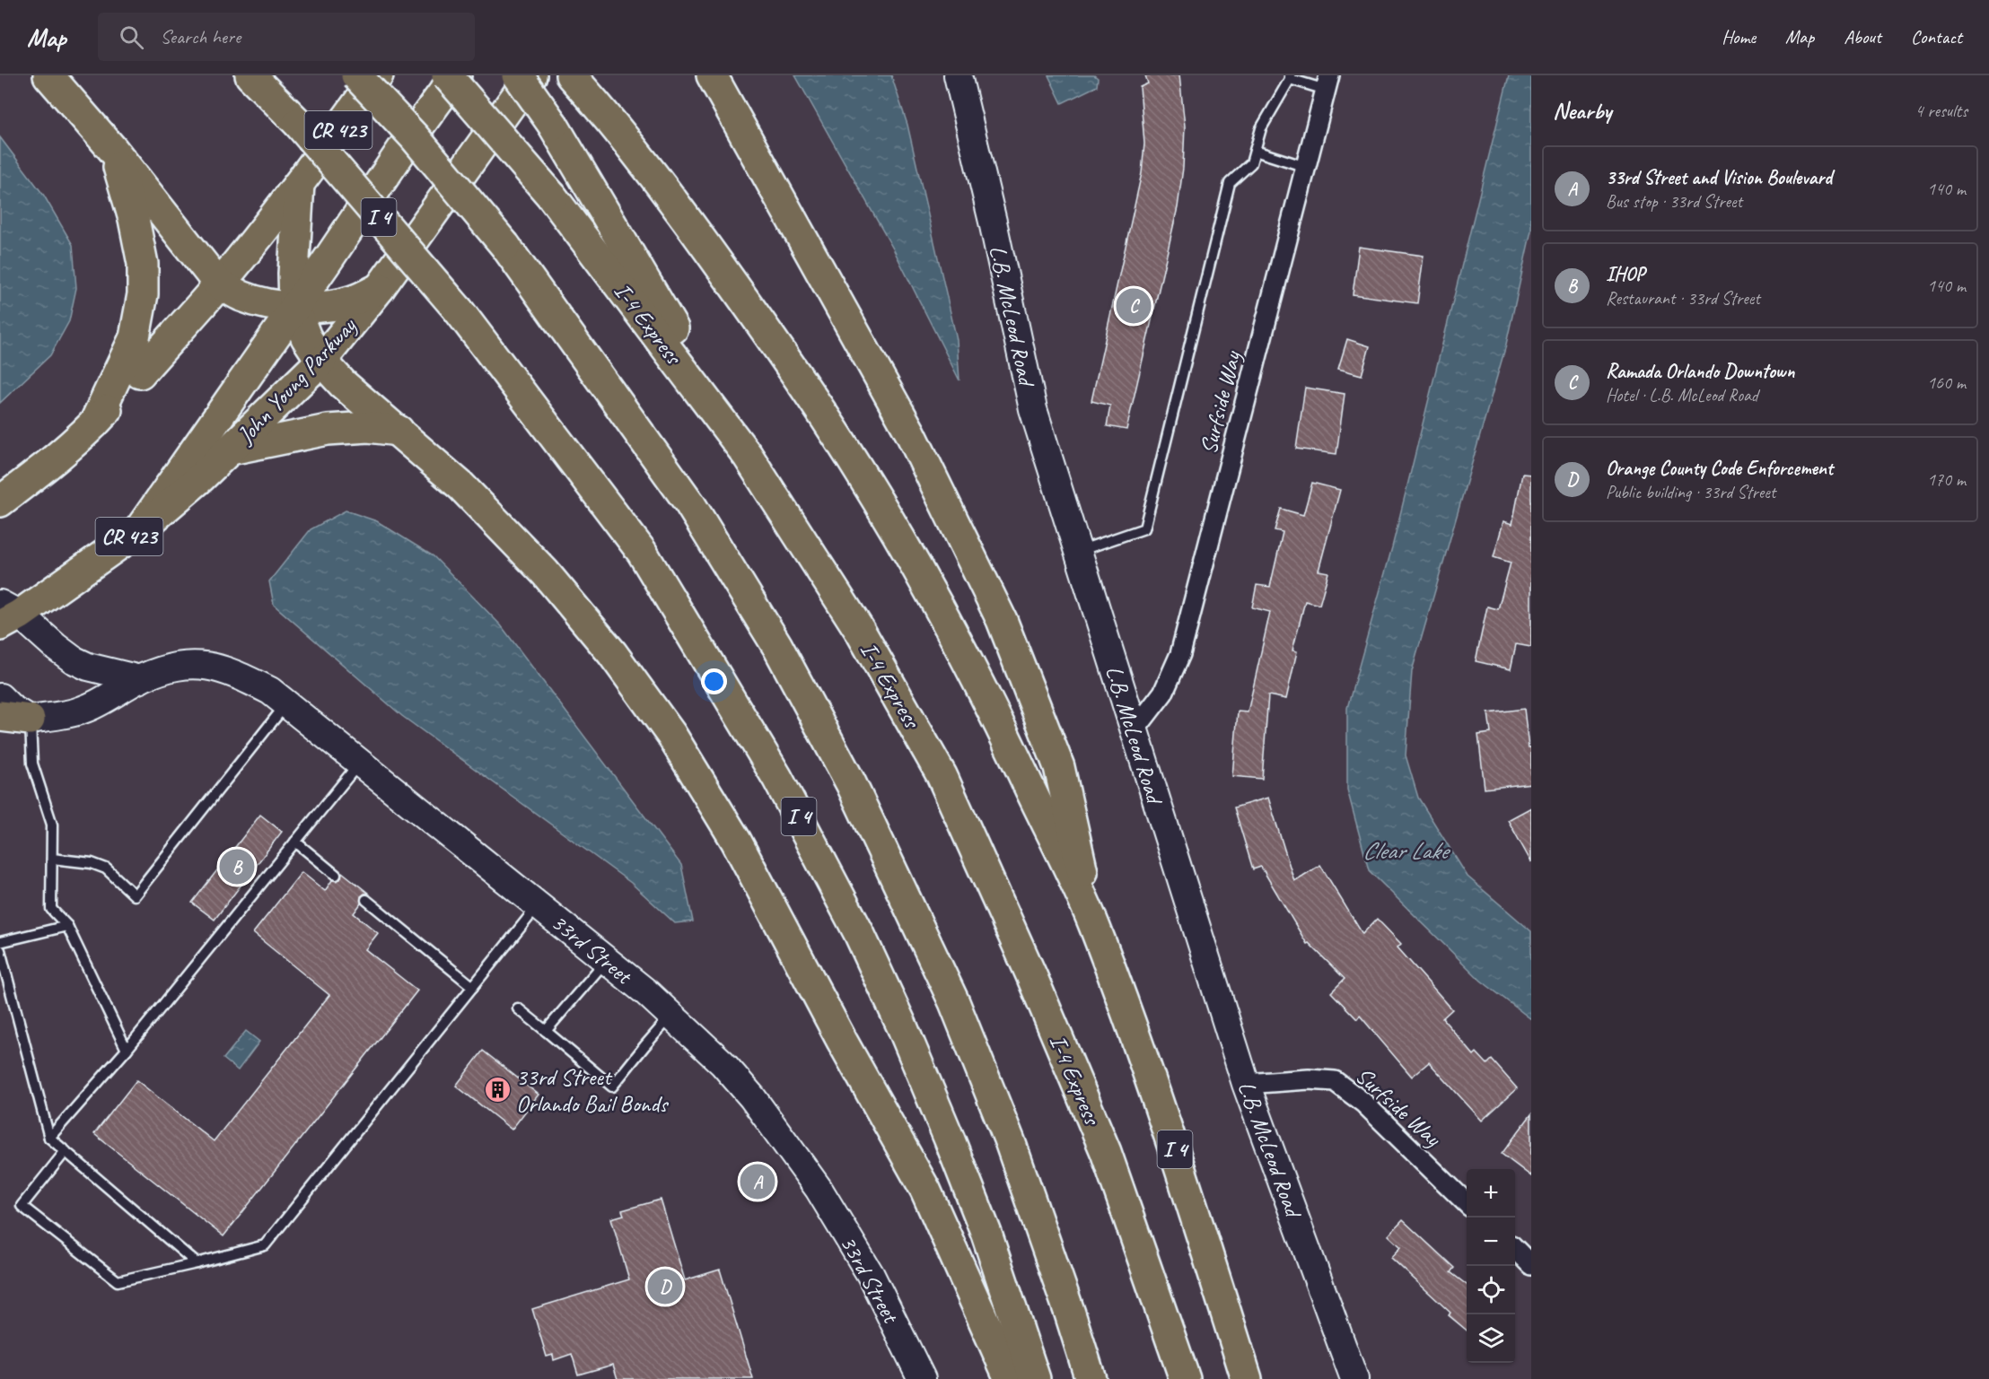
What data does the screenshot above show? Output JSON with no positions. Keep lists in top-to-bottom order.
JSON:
{
  "streets": {
    "main road": [
      "CR 423",
      "I 4",
      "I-4 Express",
      "John Young Parkway"
    ],
    "street": ["L.B. McLeod Road", "Surfside Way", "33rd Street"]
  },
  "crossings": [
    ["L.B. McLeod Road", "Surfside Way"]
  ],
  "water": ["Clear Lake"],
  "places": {
    "building": ["33rd Street Orlando Bail Bonds"]
  },
  "page": {
    "header": "Map",
    "search": "Search here",
    "nav": [
      "Home",
      "Map",
      "About",
      "Contact"
    ],
    "heading": ["Nearby", "4 results"],
    "list": [
      {
        "mark": "A",
        "name": "33rd Street and Vision Boulevard",
        "note": "Bus stop · 33rd Street",
        "value": "140 m"
      },
      {
        "mark": "B",
        "name": "IHOP",
        "note": "Restaurant · 33rd Street",
        "value": "140 m"
      },
      {
        "mark": "C",
        "name": "Ramada Orlando Downtown",
        "note": "Hotel · L.B. McLeod Road",
        "value": "160 m"
      },
      {
        "mark": "D",
        "name": "Orange County Code Enforcement",
        "note": "Public building · 33rd Street",
        "value": "170 m"
      }
    ],
    "pins": [
      "C",
      "B",
      "A",
      "D"
    ],
    "map_buttons": ["+", "−"]
  }
}
